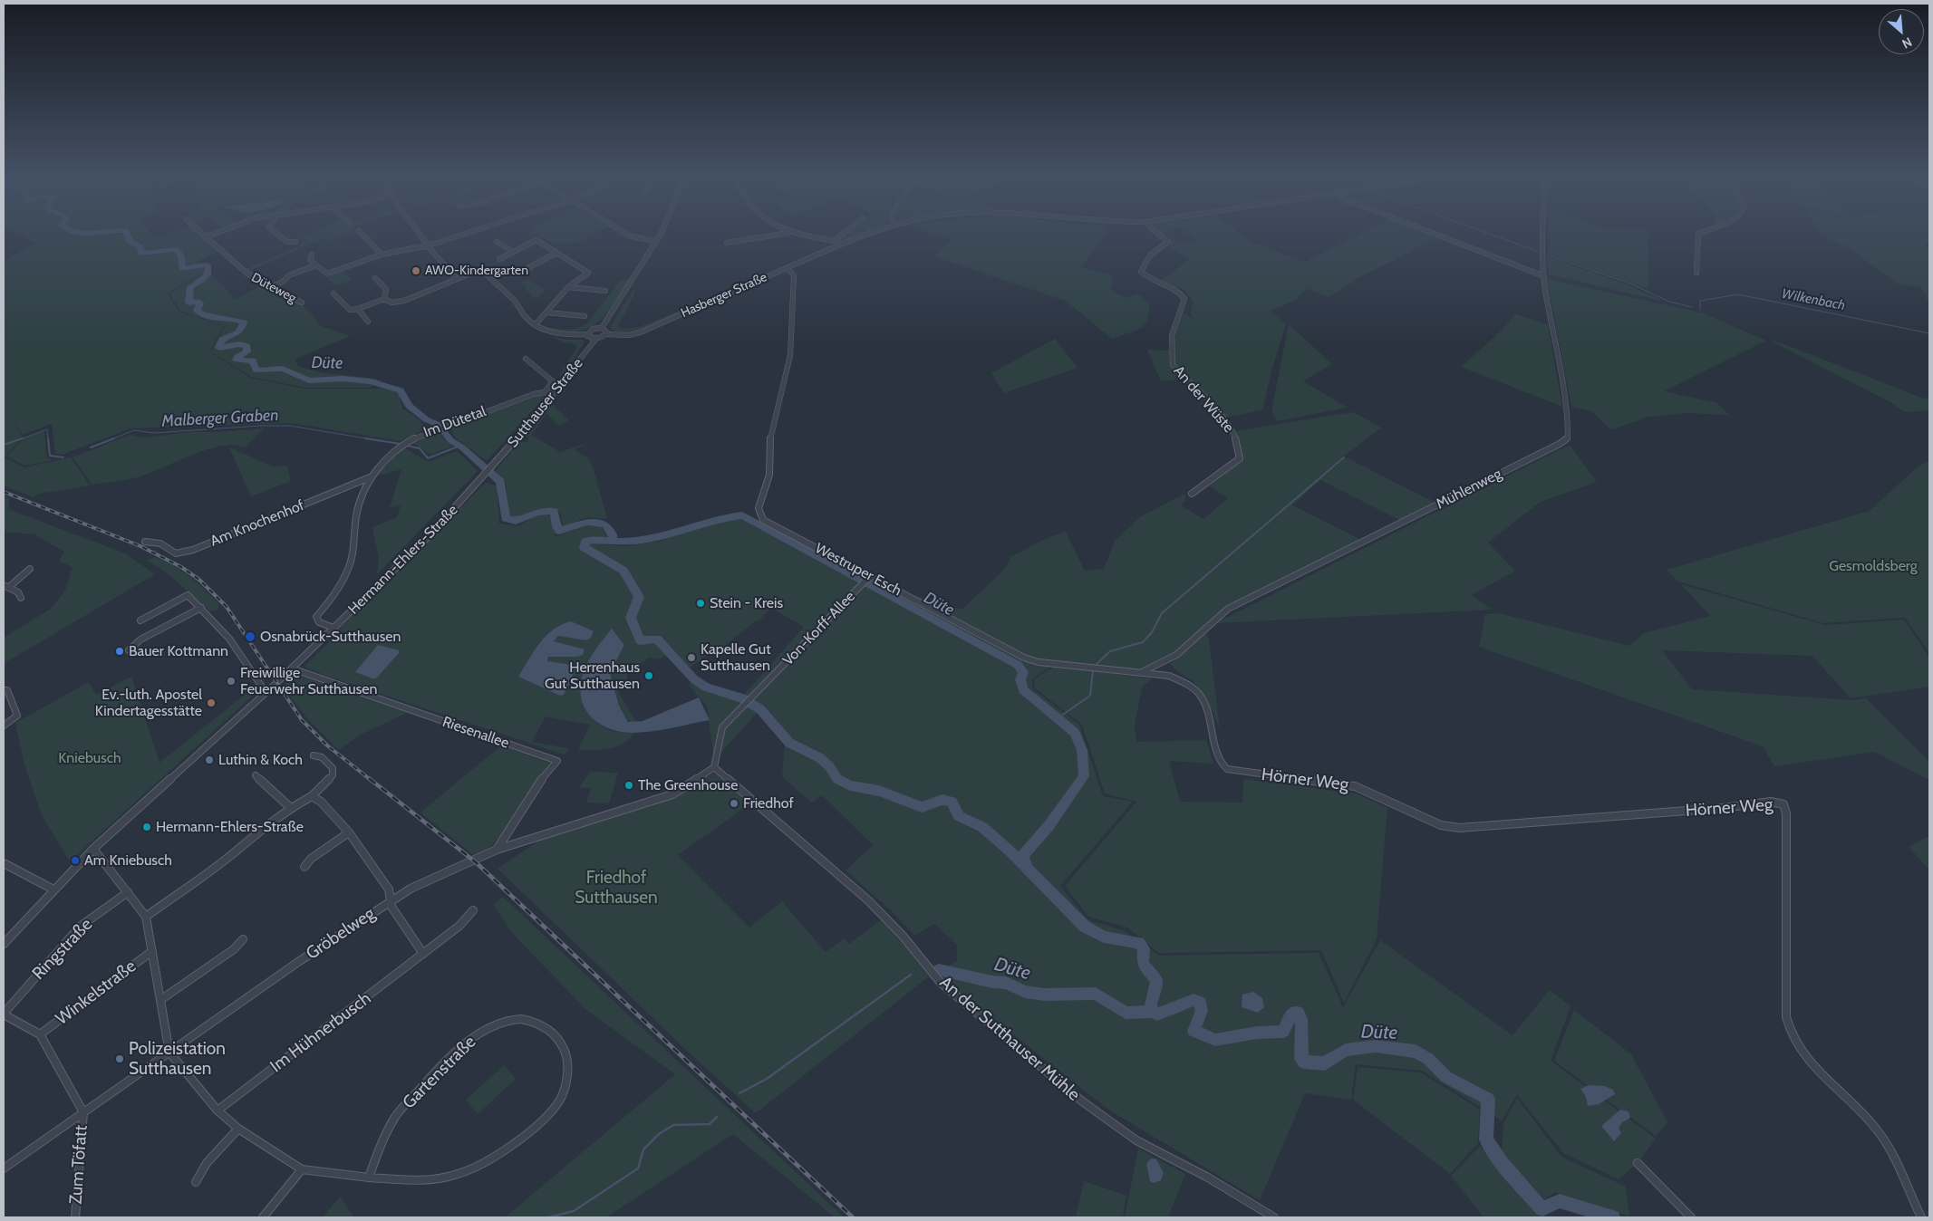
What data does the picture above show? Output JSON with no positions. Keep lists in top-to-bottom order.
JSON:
{
  "streets": {
    "street": [
      "Düteweg",
      "Hasberger Straße",
      "An der Wüste",
      "Sutthauser Straße",
      "Im Dütetal",
      "Mühlenweg",
      "Am Knochenhof",
      "Hermann-Ehlers-Straße",
      "Westruper Esch",
      "Von-Korff-Allee",
      "Riesenallee",
      "Hörner Weg",
      "Gröbelweg",
      "Ringstraße",
      "Winkelstraße",
      "Im Hühnerbusch",
      "An der Sutthauser Mühle",
      "Gartenstraße",
      "Zum Töfatt"
    ]
  },
  "crossings": [
    ["Hasberger Straße", "Westruper Esch"],
    ["Sutthauser Straße", "Im Dütetal"],
    ["Sutthauser Straße", "Hermann-Ehlers-Straße"],
    ["Im Dütetal", "Am Knochenhof"],
    ["Mühlenweg", "Westruper Esch"],
    ["Hermann-Ehlers-Straße", "Riesenallee"],
    ["Hermann-Ehlers-Straße", "Gartenstraße"],
    ["Westruper Esch", "Von-Korff-Allee"],
    ["Westruper Esch", "Hörner Weg"],
    ["Von-Korff-Allee", "Gröbelweg"],
    ["Von-Korff-Allee", "An der Sutthauser Mühle"],
    ["Riesenallee", "Gröbelweg"],
    ["Gröbelweg", "An der Sutthauser Mühle"],
    ["Gröbelweg", "Gartenstraße"],
    ["Gröbelweg", "Zum Töfatt"],
    ["Ringstraße", "Gartenstraße"],
    ["Winkelstraße", "Gartenstraße"],
    ["Im Hühnerbusch", "Gartenstraße"]
  ],
  "water": ["Wilkenbach", "Düte", "Malberger Graben"],
  "parks": ["Gesmoldsberg", "Kniebusch", "Friedhof Sutthausen"],
  "places": [
    "AWO-Kindergarten",
    "Stein - Kreis",
    "Osnabrück-Sutthausen",
    "Bauer Kottmann",
    "Kapelle Gut Sutthausen",
    "Herrenhaus Gut Sutthausen",
    "Freiwillige Feuerwehr Sutthausen",
    "Ev.-luth. Apostel Kindertagesstätte",
    "Luthin & Koch",
    "The Greenhouse",
    "Friedhof",
    "Hermann-Ehlers-Straße",
    "Am Kniebusch",
    "Polizeistation Sutthausen"
  ],
  "north": "bottom right"
}
